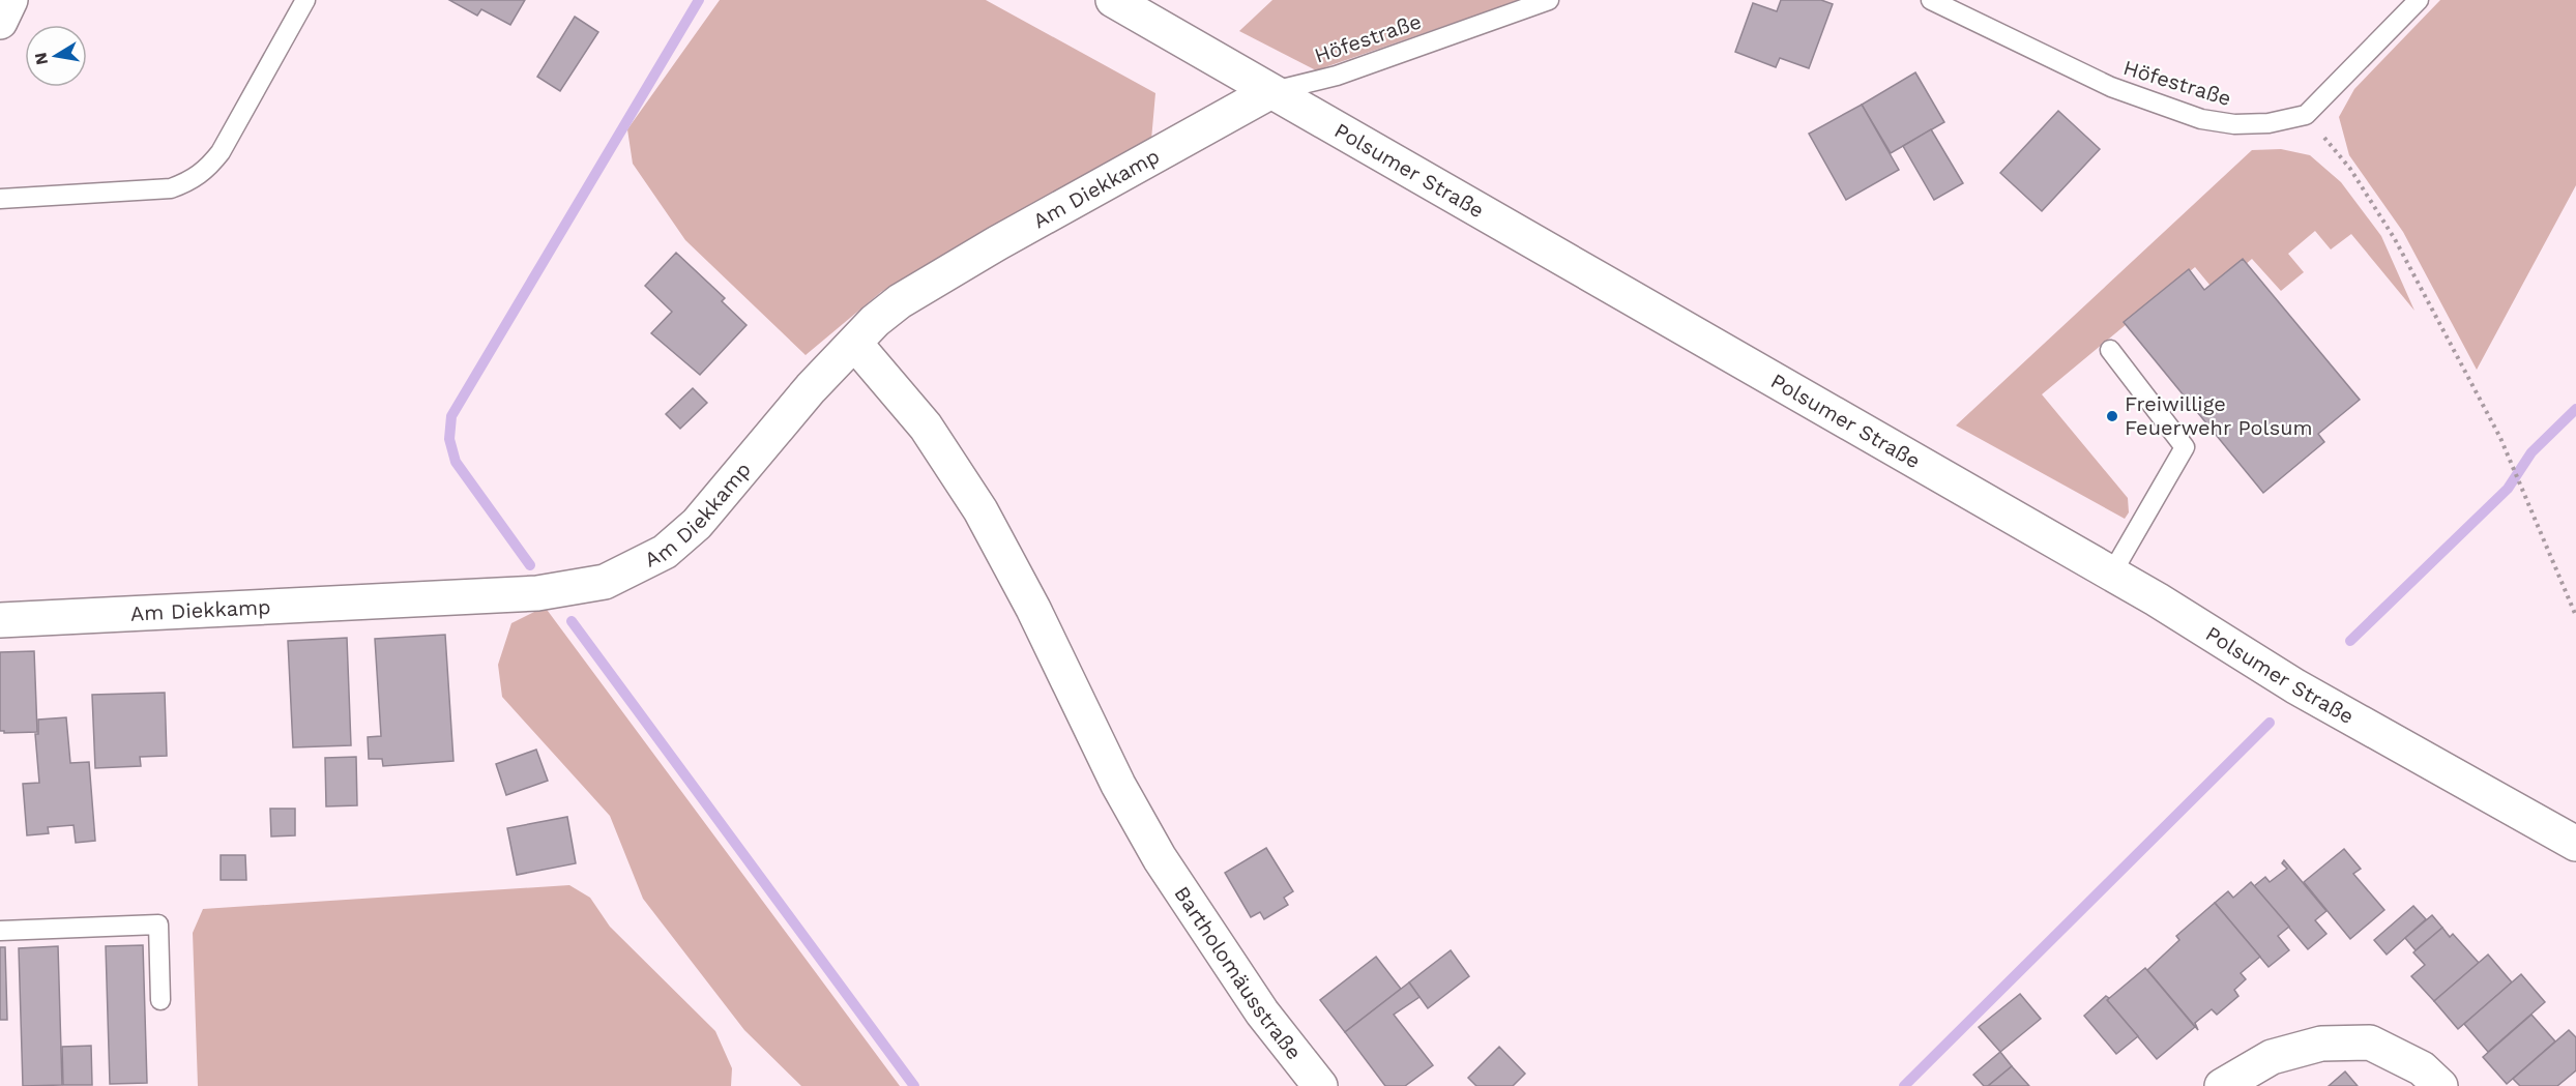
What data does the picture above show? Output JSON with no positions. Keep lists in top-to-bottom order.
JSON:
{
  "streets": {
    "street": ["Polsumer Straße", "Am Diekkamp", "Bartholomäusstraße"],
    "lane": ["Höfestraße"]
  },
  "crossings": [
    ["Höfestraße", "Polsumer Straße"],
    ["Höfestraße", "Am Diekkamp"],
    ["Polsumer Straße", "Am Diekkamp"],
    ["Am Diekkamp", "Bartholomäusstraße"]
  ],
  "places": ["Freiwillige Feuerwehr Polsum"],
  "north": "left"
}
